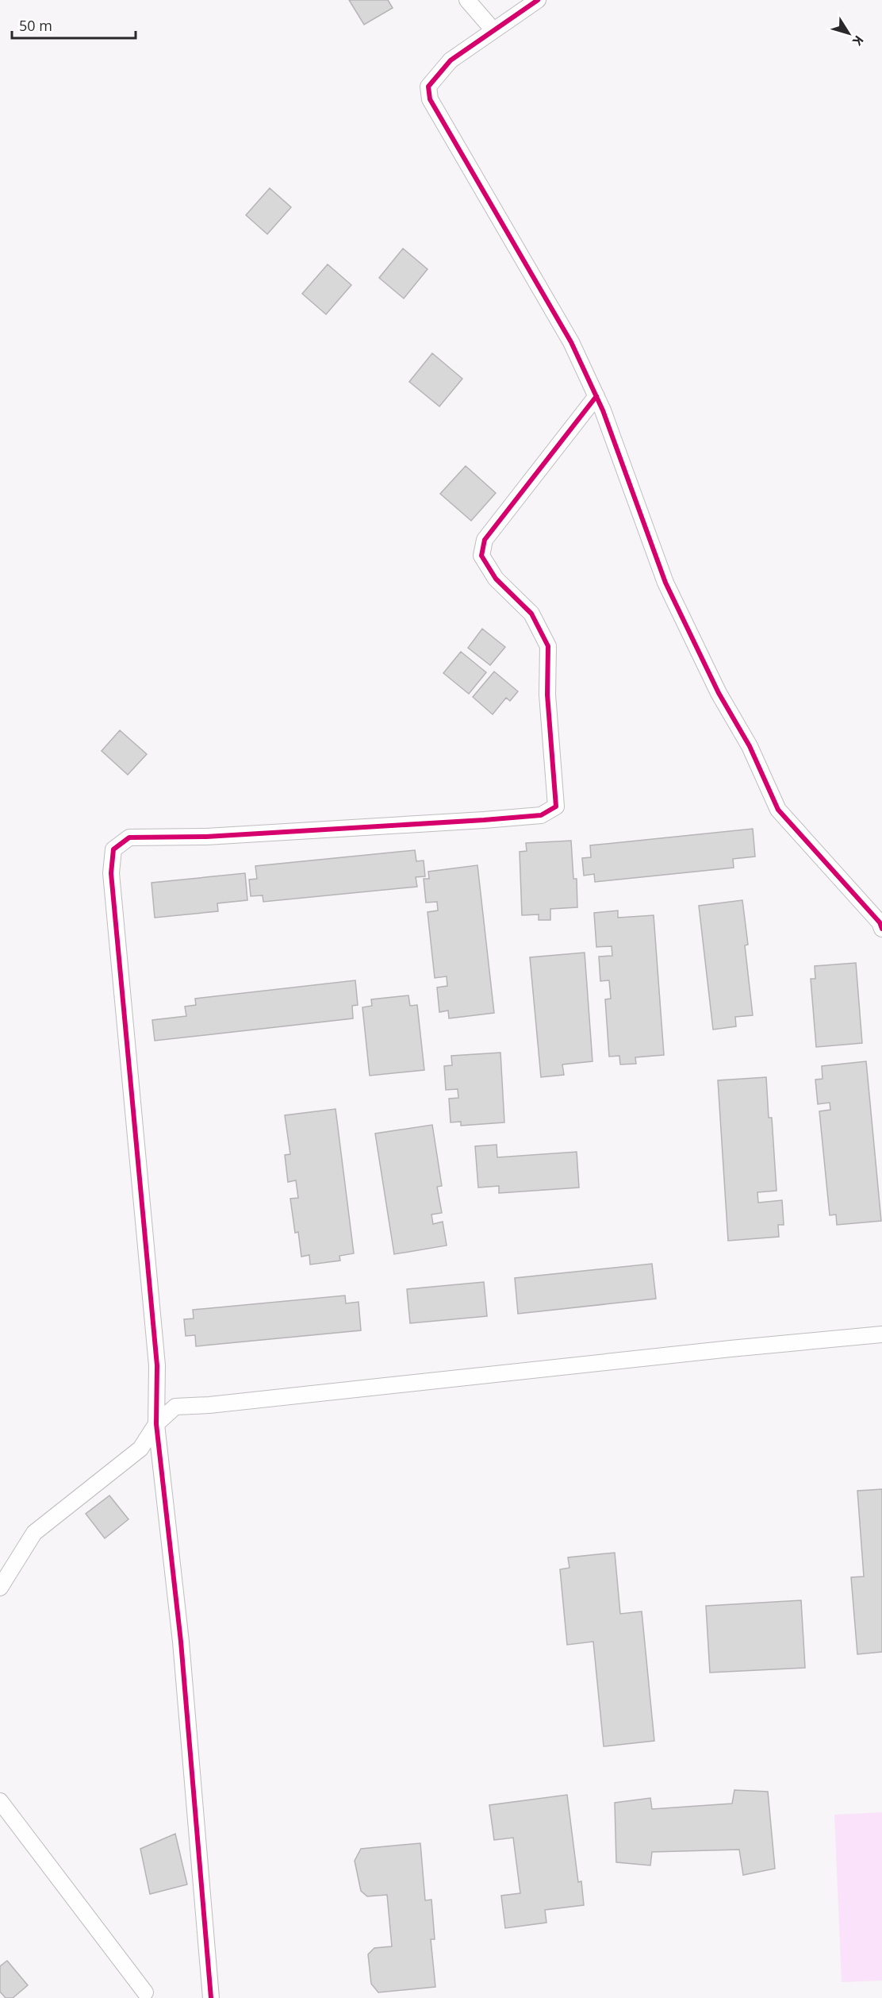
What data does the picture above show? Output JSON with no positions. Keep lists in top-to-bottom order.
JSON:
{
  "scale_bar": "50 m",
  "north": "bottom right"
}
